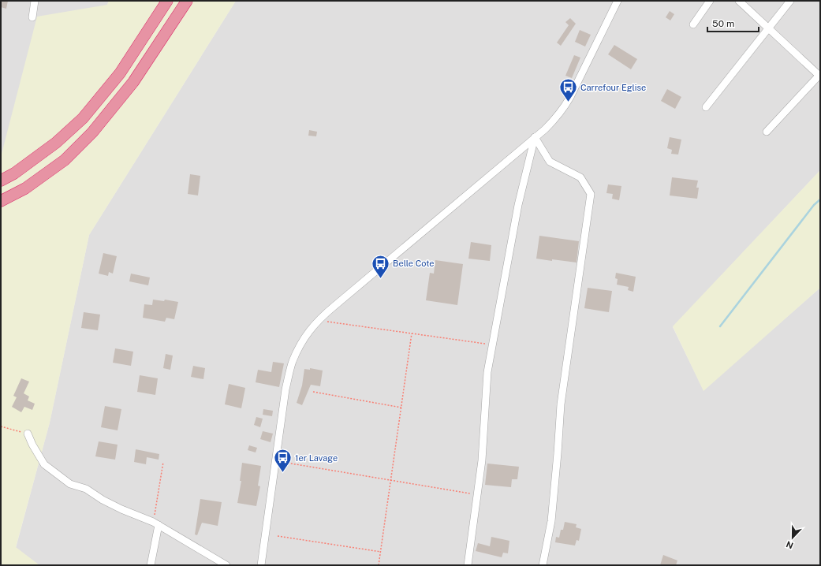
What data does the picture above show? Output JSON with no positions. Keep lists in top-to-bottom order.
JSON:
{
  "places": {
    "bus stop": ["Carrefour Eglise", "Belle Cote", "1er Lavage"]
  },
  "scale_bar": "50 m",
  "north": "bottom"
}
